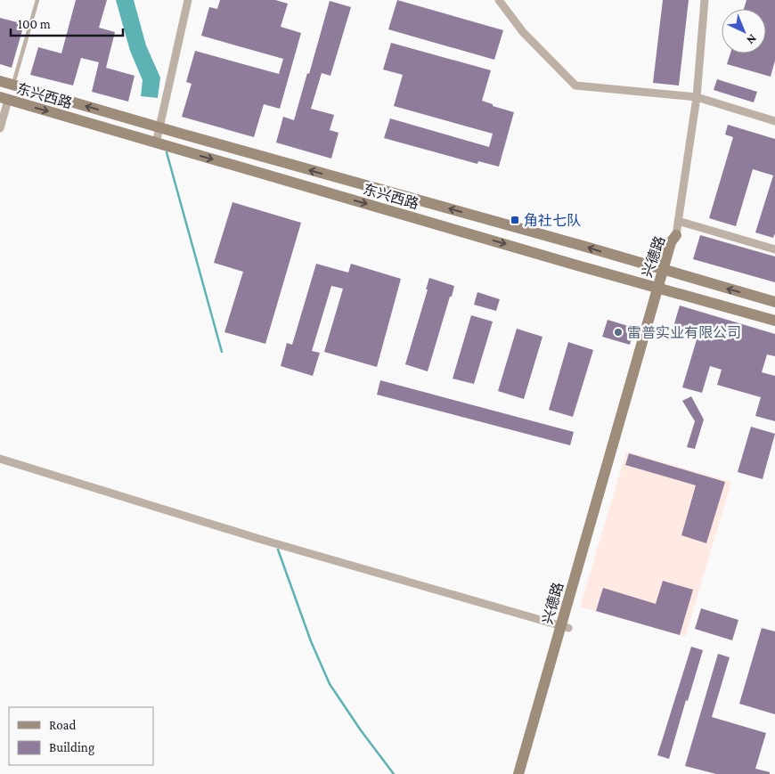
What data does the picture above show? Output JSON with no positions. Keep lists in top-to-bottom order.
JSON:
{
  "streets": {
    "main road": ["东兴西路", "兴德路"]
  },
  "crossings": [
    ["东兴西路", "兴德路"]
  ],
  "places": {
    "transit": ["角社七队"],
    "other": ["雷普实业有限公司"]
  },
  "legend": ["Road", "Building"],
  "scale_bar": "100 m",
  "north": "bottom right"
}
